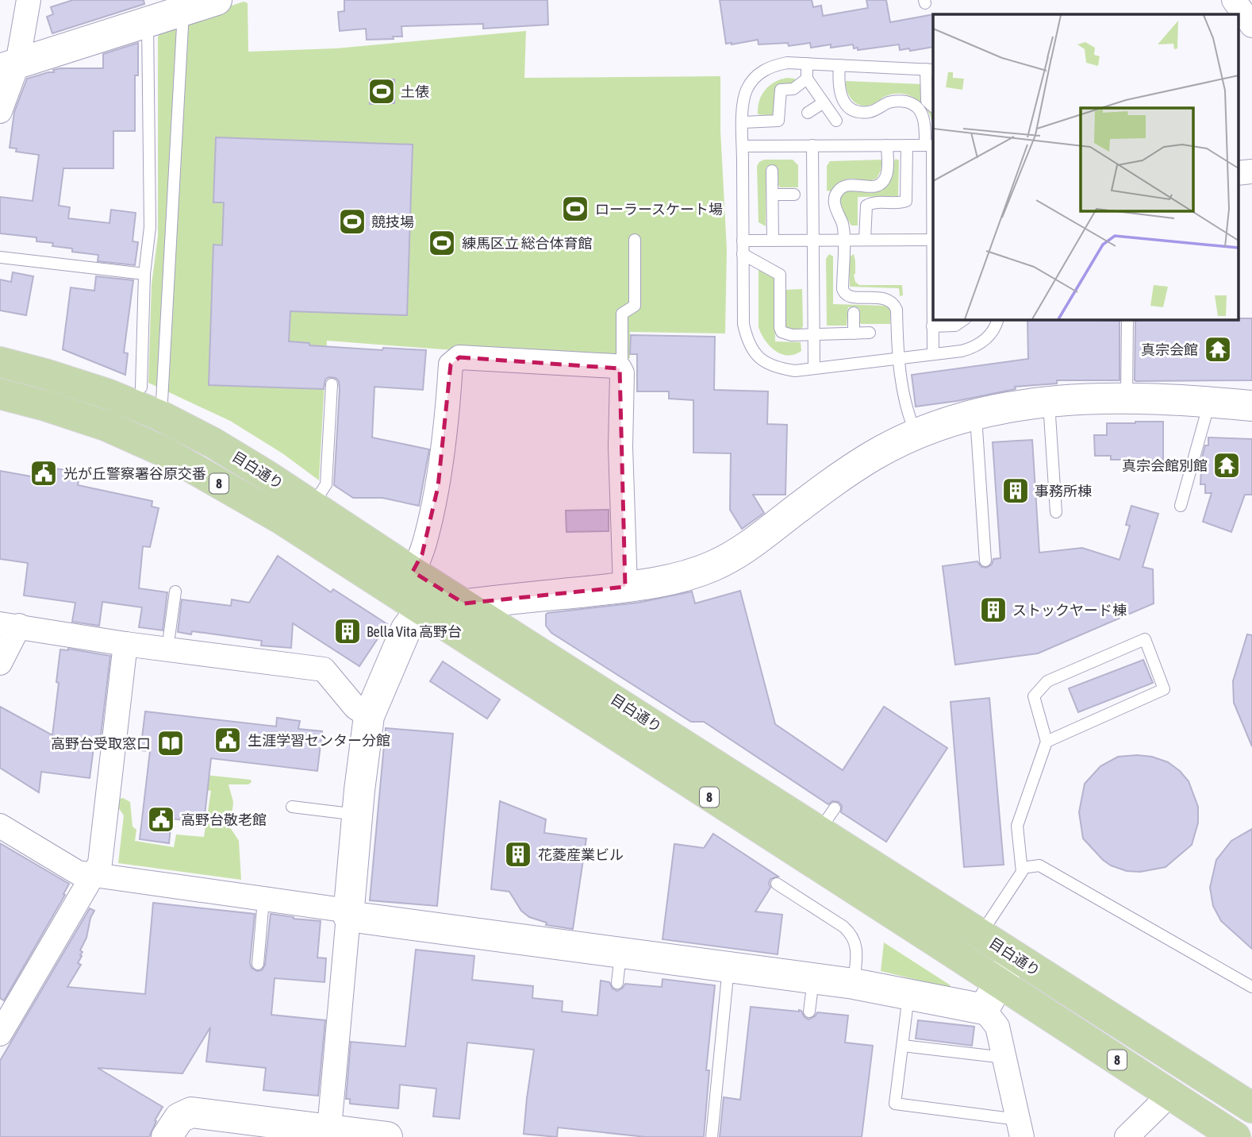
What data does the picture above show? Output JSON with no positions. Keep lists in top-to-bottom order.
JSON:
{
  "streets": {
    "main road": ["目白通り", "8"]
  },
  "places": {
    "sports": [
      "土俵",
      "ローラースケート場",
      "競技場",
      "練馬区立 総合体育館"
    ],
    "temple": ["真宗会館", "真宗会館別館"],
    "public building": ["光が丘警察署谷原交番", "生涯学習センター分館", "高野台敬老館"],
    "building": [
      "事務所棟",
      "ストックヤード棟",
      "Bella Vita 高野台",
      "花菱産業ビル"
    ],
    "library": ["高野台受取窓口"]
  }
}
